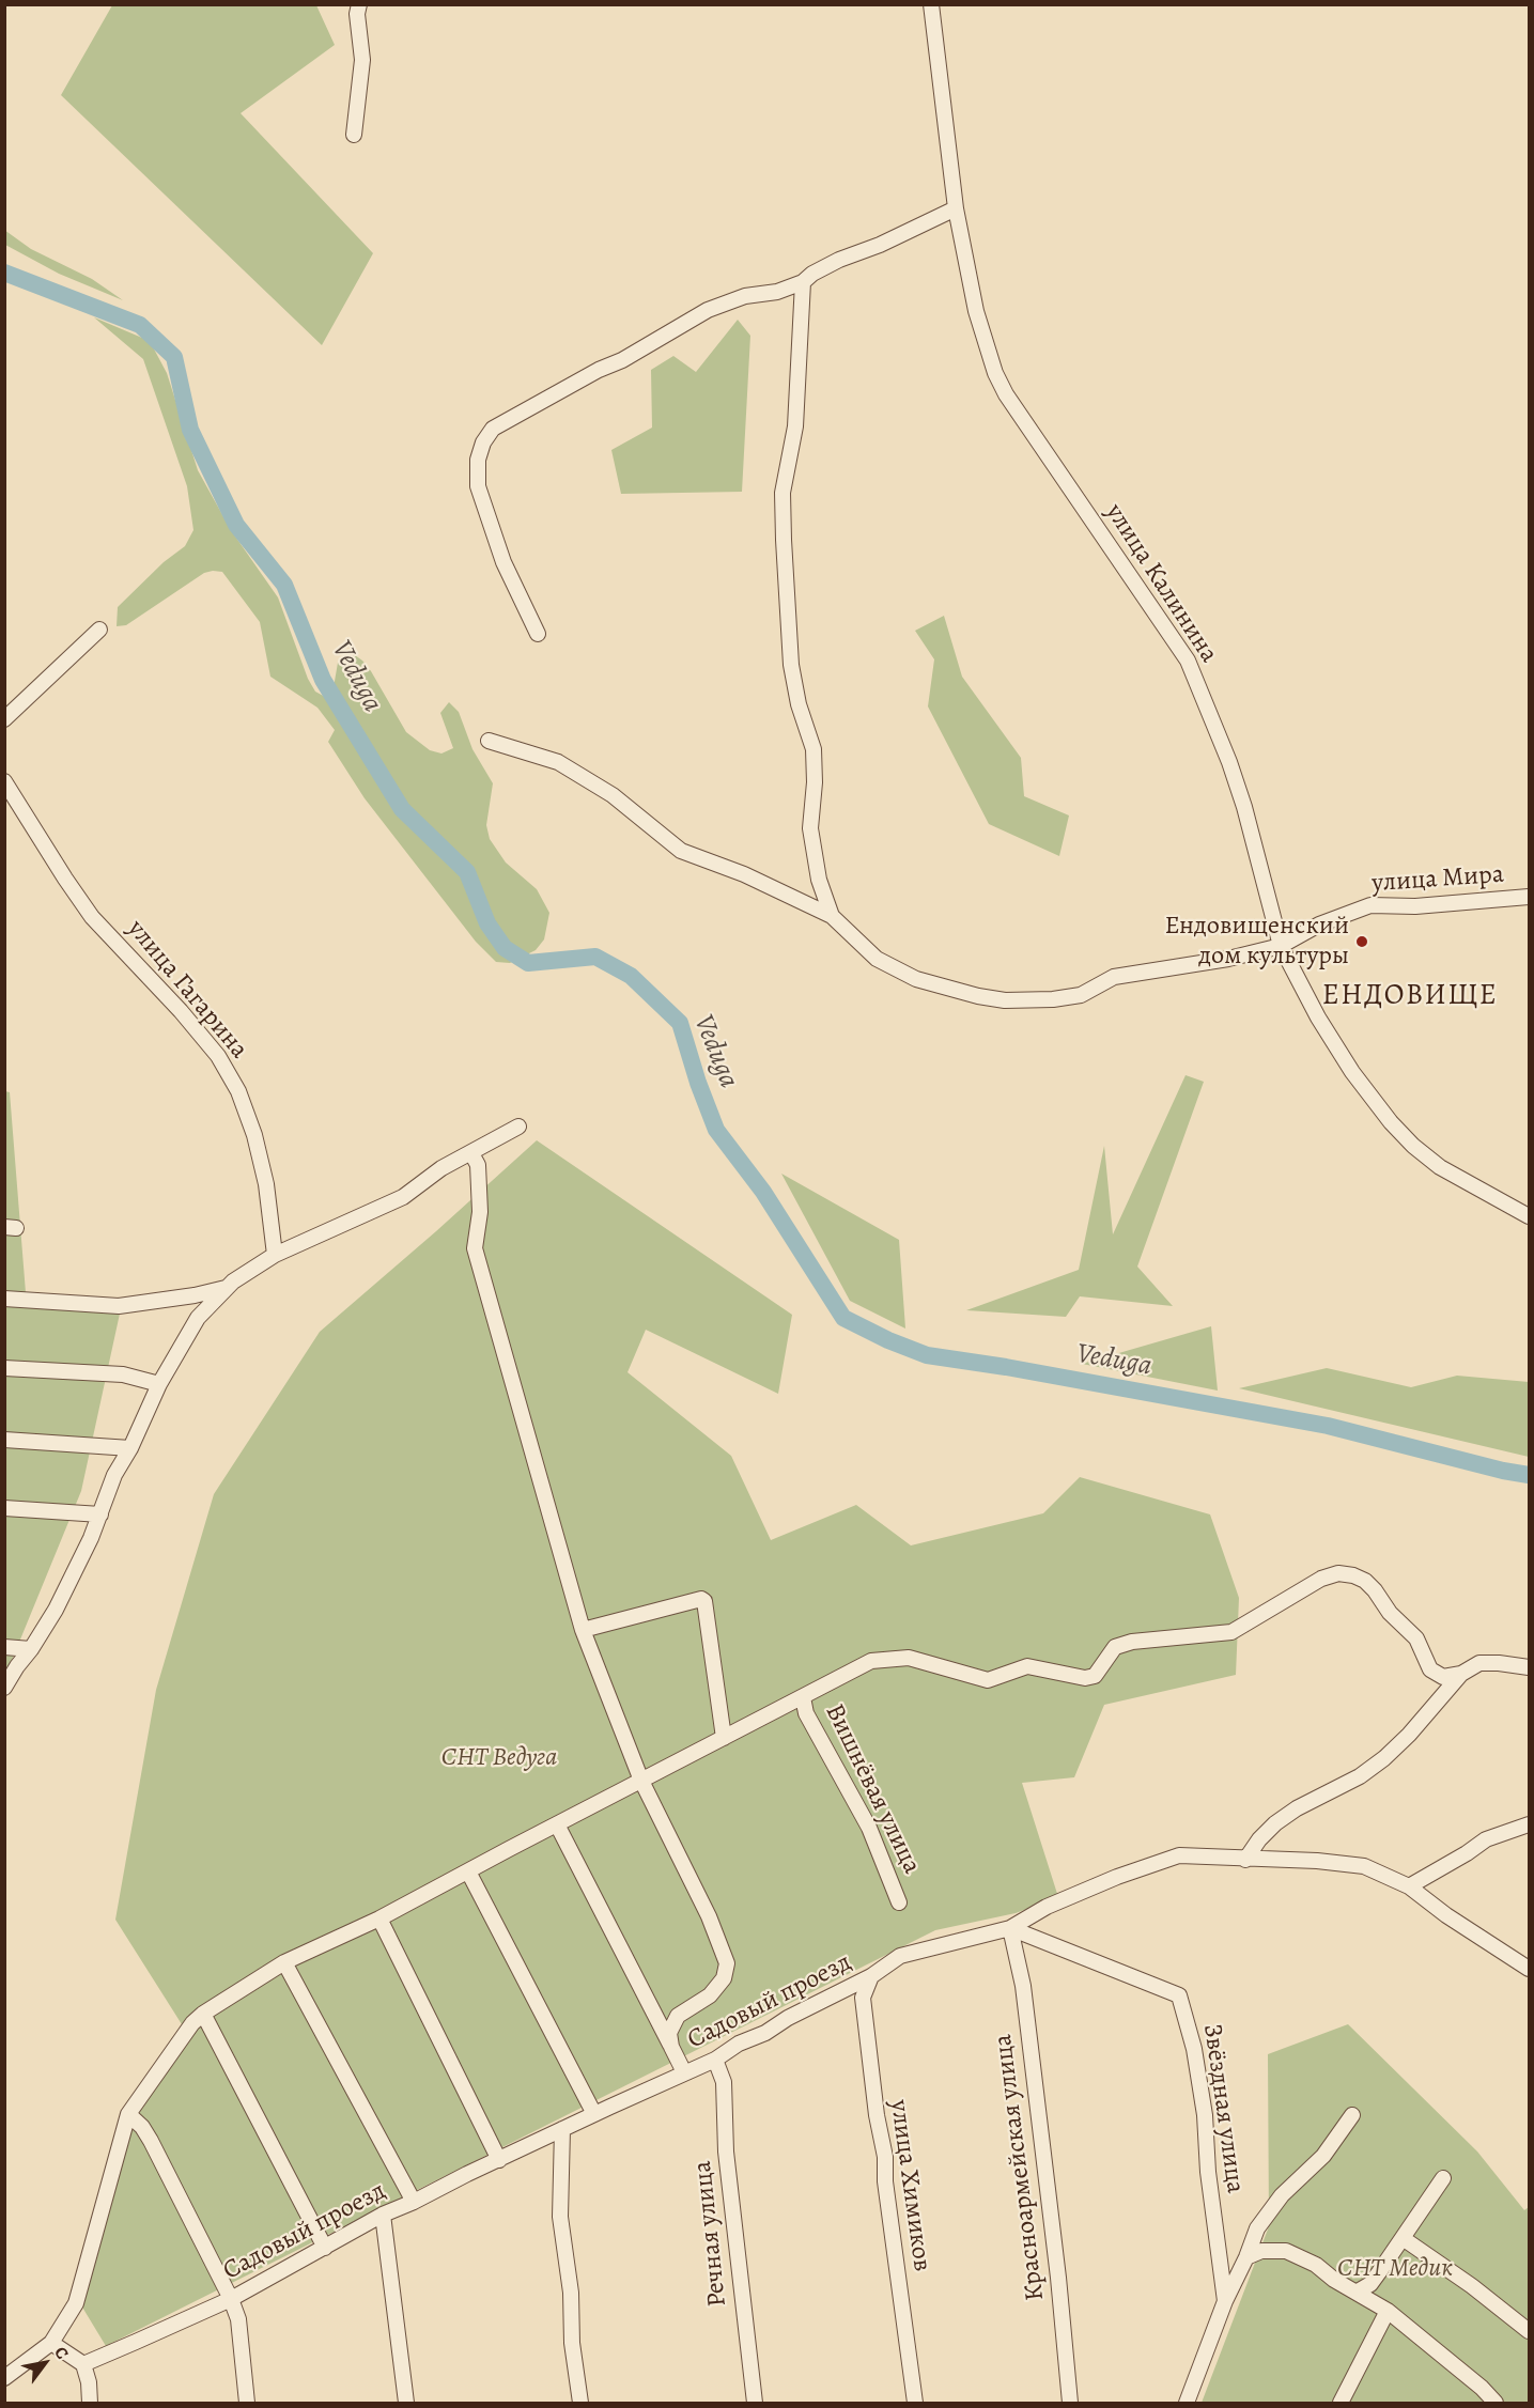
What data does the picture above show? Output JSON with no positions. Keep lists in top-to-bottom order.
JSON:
{
  "streets": {
    "street": [
      "улица Калинина",
      "улица Мира",
      "улица Гагарина",
      "Вишнёвая улица",
      "Садовый проезд",
      "Звёздная улица",
      "Красноармейская улица",
      "улица Химиков",
      "Речная улица"
    ]
  },
  "crossings": [
    ["улица Калинина", "улица Мира"],
    ["Садовый проезд", "Звёздная улица"],
    ["Садовый проезд", "Красноармейская улица"],
    ["Садовый проезд", "улица Химиков"],
    ["Садовый проезд", "Речная улица"],
    ["Звёздная улица", "Красноармейская улица"]
  ],
  "districts": ["ЕНДОВИЩЕ"],
  "water": ["Veduga"],
  "parks": ["СНТ Ведуга", "СНТ Медик"],
  "places": ["Ендовищенский дом культуры"],
  "north": "top right"
}
